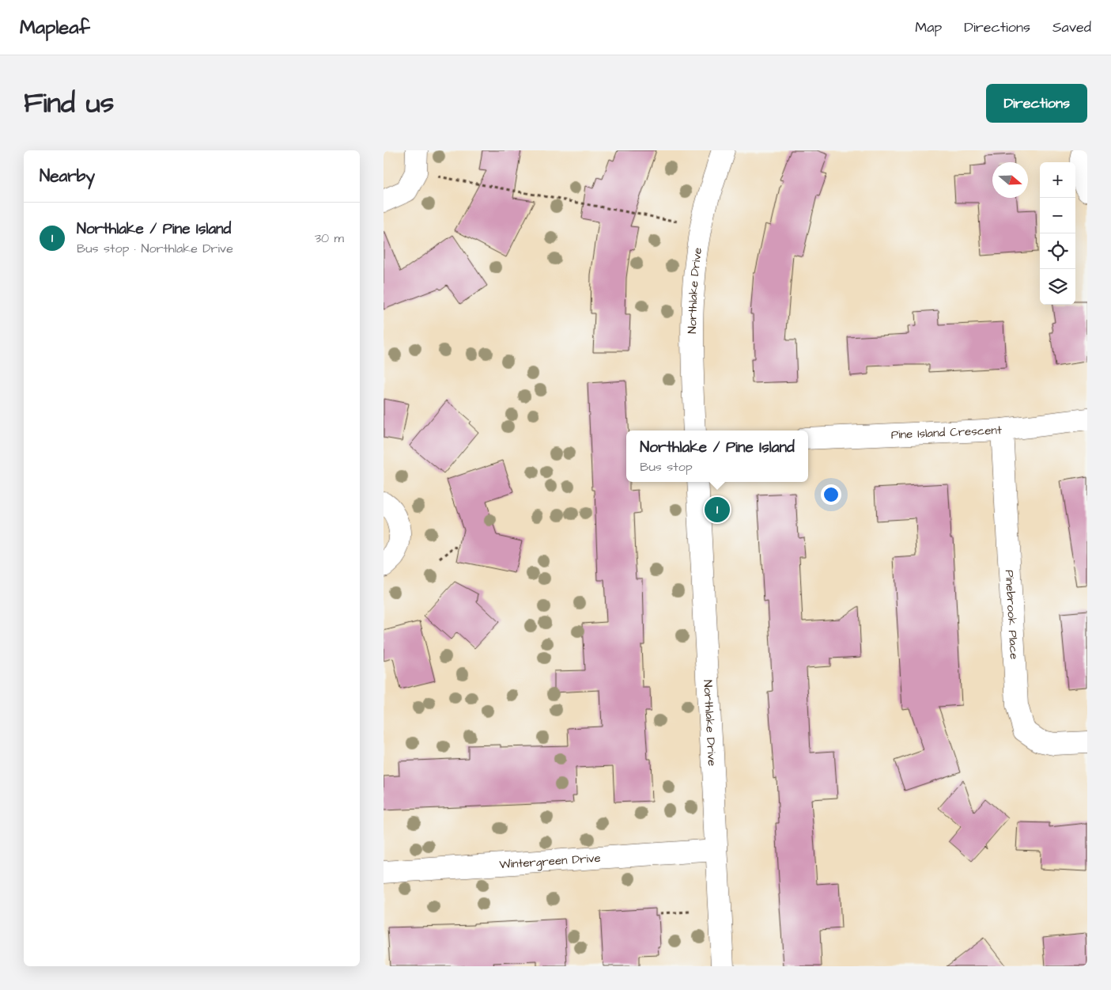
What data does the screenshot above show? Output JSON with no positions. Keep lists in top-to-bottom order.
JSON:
{
  "streets": {
    "street": [
      "Northlake Drive",
      "Pine Island Crescent",
      "Pinebrook Place",
      "Wintergreen Drive"
    ]
  },
  "crossings": [
    ["Northlake Drive", "Wintergreen Drive"],
    ["Pine Island Crescent", "Pinebrook Place"]
  ],
  "north": "right",
  "page": {
    "header": "Mapleaf",
    "nav": ["Map", "Directions", "Saved"],
    "title": "Find us",
    "buttons": "Directions",
    "heading": "Nearby",
    "map_buttons": ["+", "−"],
    "list": [
      {
        "mark": "1",
        "name": "Northlake / Pine Island",
        "note": "Bus stop · Northlake Drive",
        "value": "30 m"
      }
    ],
    "popup": ["Northlake / Pine Island", "Bus stop"],
    "pins": "1"
  }
}
